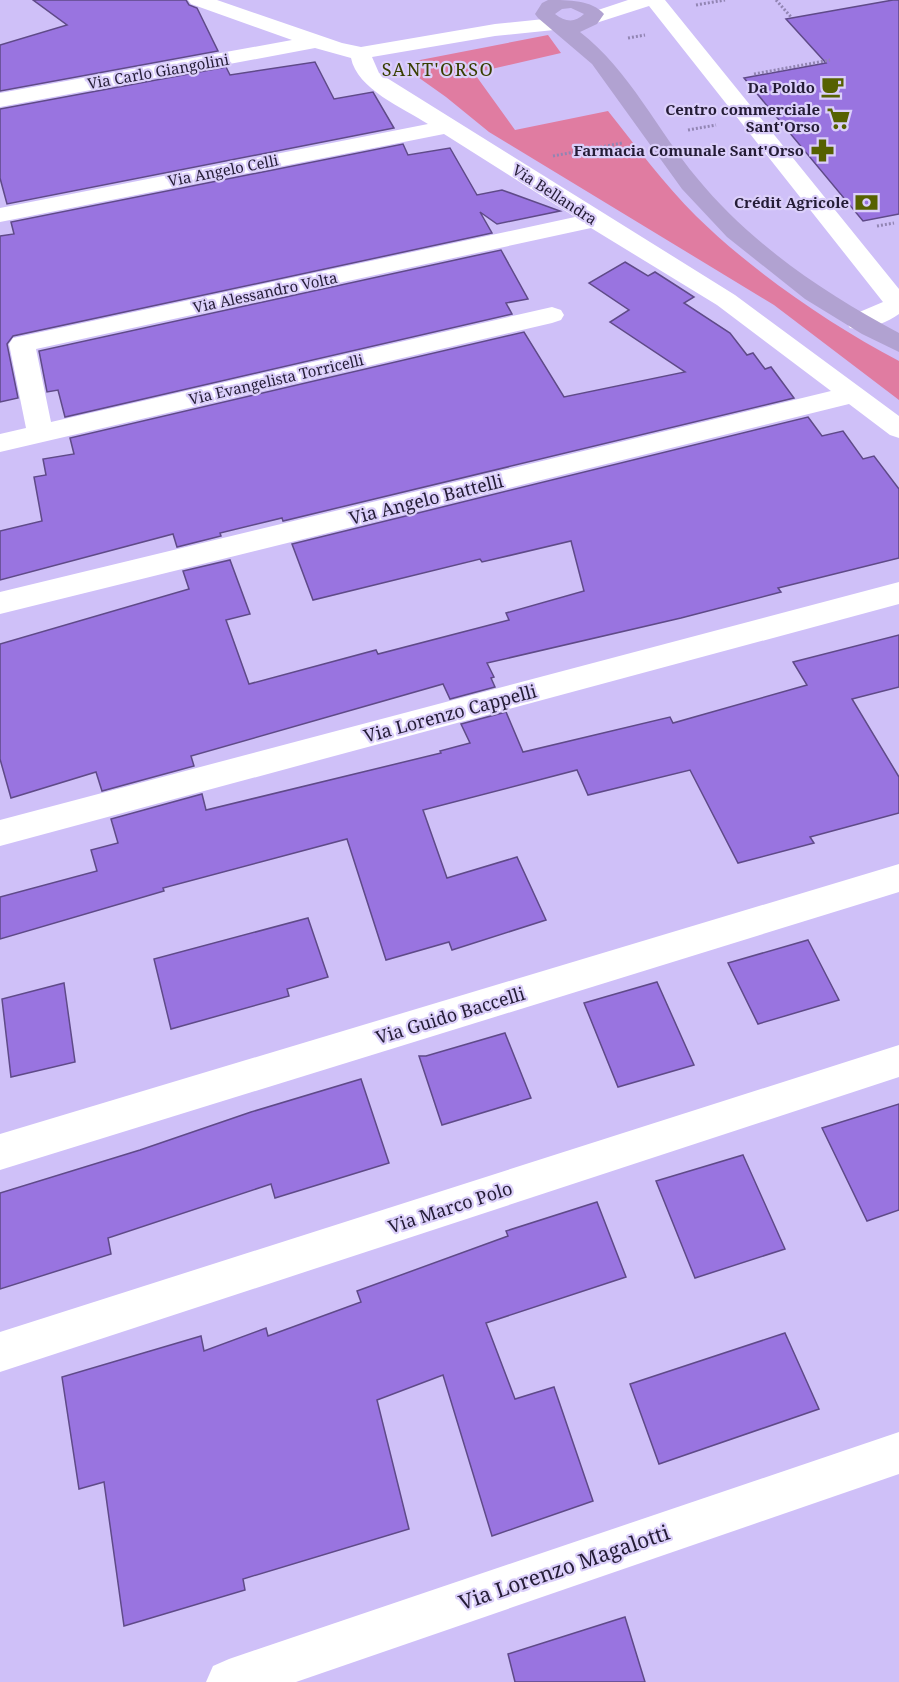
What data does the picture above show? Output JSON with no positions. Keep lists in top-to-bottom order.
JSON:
{
  "streets": {
    "street": [
      "Via Carlo Giangolini",
      "Via Angelo Celli",
      "Via Bellandra",
      "Via Alessandro Volta",
      "Via Evangelista Torricelli",
      "Via Angelo Battelli",
      "Via Lorenzo Cappelli",
      "Via Guido Baccelli",
      "Via Marco Polo",
      "Via Lorenzo Magalotti"
    ]
  },
  "crossings": [
    ["Via Angelo Celli", "Via Bellandra"],
    ["Via Bellandra", "Via Alessandro Volta"],
    ["Via Bellandra", "Via Angelo Battelli"],
    ["Via Alessandro Volta", "Via Evangelista Torricelli"]
  ],
  "districts": ["SANT'ORSO"],
  "places": {
    "cafe": ["Da Poldo"],
    "supermarket": ["Centro commerciale Sant'Orso"],
    "pharmacy": ["Farmacia Comunale Sant'Orso"],
    "bank": ["Crédit Agricole"]
  }
}
